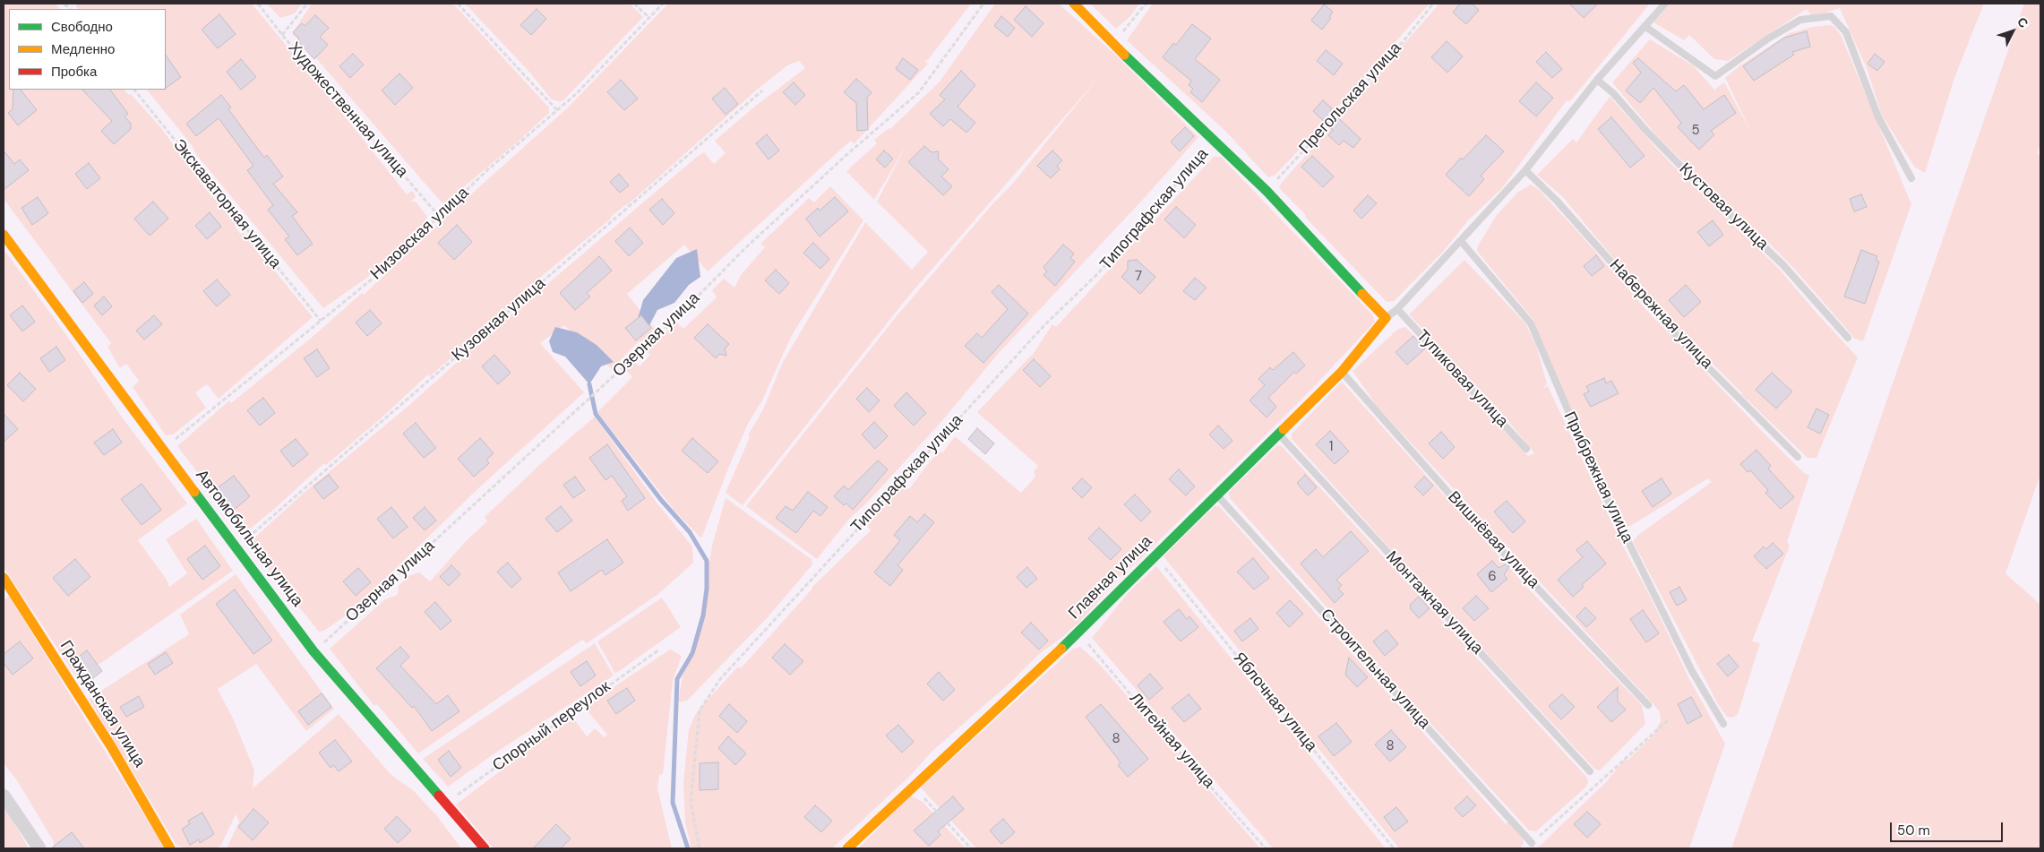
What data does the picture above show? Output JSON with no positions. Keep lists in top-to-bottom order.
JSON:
{
  "streets": {
    "street": ["Автомобильная улица", "Главная улица", "Гражданская улица"],
    "lane": [
      "Кустовая улица",
      "Набережная улица",
      "Тупиковая улица",
      "Прибрежная улица",
      "Вишнёвая улица",
      "Монтажная улица",
      "Строительная улица"
    ],
    "path": [
      "Прегольская улица",
      "Художественная улица",
      "Экскаваторная улица",
      "Типографская улица",
      "Низовская улица",
      "Кузовная улица",
      "Озерная улица",
      "Яблочная улица",
      "Спорный переулок",
      "Литейная улица"
    ]
  },
  "crossings": [
    ["Художественная улица", "Низовская улица"],
    ["Экскаваторная улица", "Низовская улица"],
    ["Низовская улица", "Автомобильная улица"],
    ["Кузовная улица", "Автомобильная улица"],
    ["Озерная улица", "Автомобильная улица"],
    ["Автомобильная улица", "Спорный переулок"],
    ["Вишнёвая улица", "Главная улица"],
    ["Главная улица", "Монтажная улица"],
    ["Главная улица", "Строительная улица"],
    ["Главная улица", "Яблочная улица"],
    ["Главная улица", "Литейная улица"]
  ],
  "house_numbers": [
    "5",
    "7",
    "1",
    "6",
    "8",
    "8"
  ],
  "legend": ["Свободно", "Медленно", "Пробка"],
  "scale_bar": "50 m",
  "north": "top right"
}
